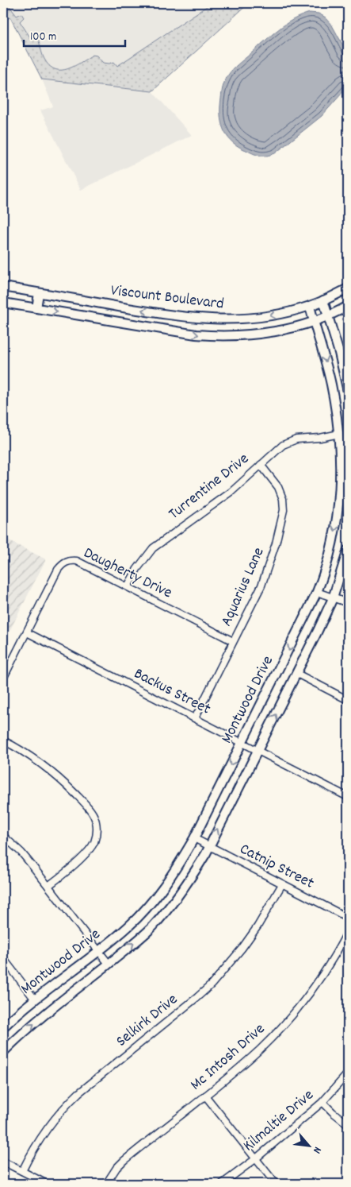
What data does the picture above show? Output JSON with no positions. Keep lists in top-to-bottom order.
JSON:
{
  "streets": {
    "main road": ["Viscount Boulevard", "Turrentine Drive", "Montwood Drive"],
    "street": [
      "Daugherty Drive",
      "Aquarius Lane",
      "Backus Street",
      "Catnip Street",
      "Selkirk Drive",
      "Mc Intosh Drive",
      "Kilmaltie Drive"
    ]
  },
  "crossings": [
    ["Viscount Boulevard", "Montwood Drive"],
    ["Turrentine Drive", "Daugherty Drive"],
    ["Turrentine Drive", "Aquarius Lane"],
    ["Turrentine Drive", "Montwood Drive"],
    ["Daugherty Drive", "Aquarius Lane"],
    ["Daugherty Drive", "Backus Street"],
    ["Aquarius Lane", "Backus Street"],
    ["Backus Street", "Montwood Drive"],
    ["Montwood Drive", "Catnip Street"],
    ["Catnip Street", "Selkirk Drive"]
  ],
  "scale_bar": "100 m",
  "north": "bottom right"
}
